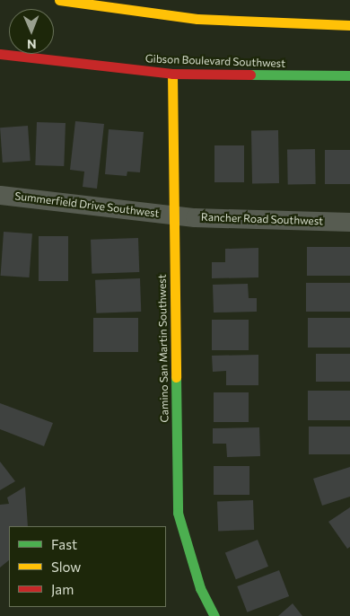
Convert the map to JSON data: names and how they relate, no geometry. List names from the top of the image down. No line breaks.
{"streets":{"street":["Gibson Boulevard Southwest","Summerfield Drive Southwest","Rancher Road Southwest","Camino San Martin Southwest"]},"crossings":[["Gibson Boulevard Southwest","Camino San Martin Southwest"],["Summerfield Drive Southwest","Rancher Road Southwest"],["Summerfield Drive Southwest","Camino San Martin Southwest"],["Rancher Road Southwest","Camino San Martin Southwest"]],"legend":["Fast","Slow","Jam"],"north":"bottom"}
